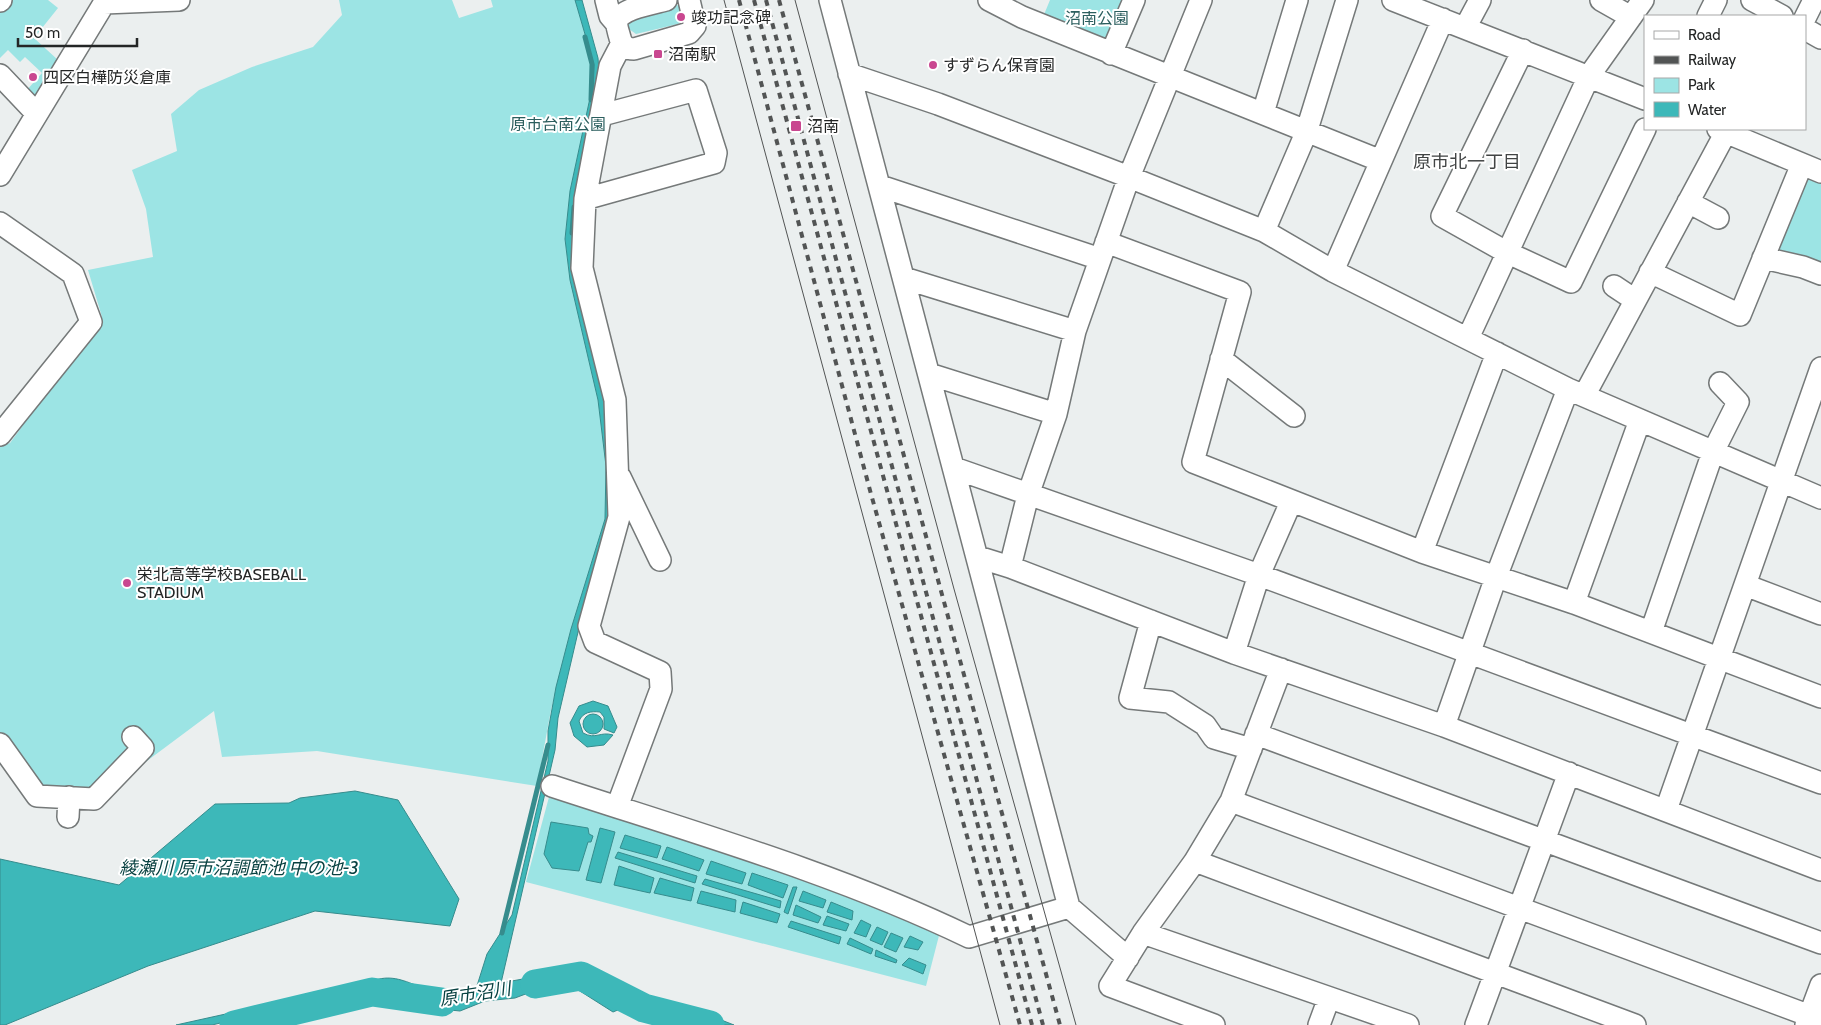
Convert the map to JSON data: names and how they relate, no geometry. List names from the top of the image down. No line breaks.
{"districts":["原市北一丁目"],"water":["綾瀬川 原市沼調節池 中の池-3","原市沼川"],"parks":["沼南公園","原市台南公園"],"places":{"other":["竣功記念碑","すずらん保育園","四区白樺防災倉庫","栄北高等学校BASEBALL STADIUM"],"transit":["沼南駅","沼南"]},"legend":["Road","Railway","Park","Water"],"scale_bar":"50 m"}
